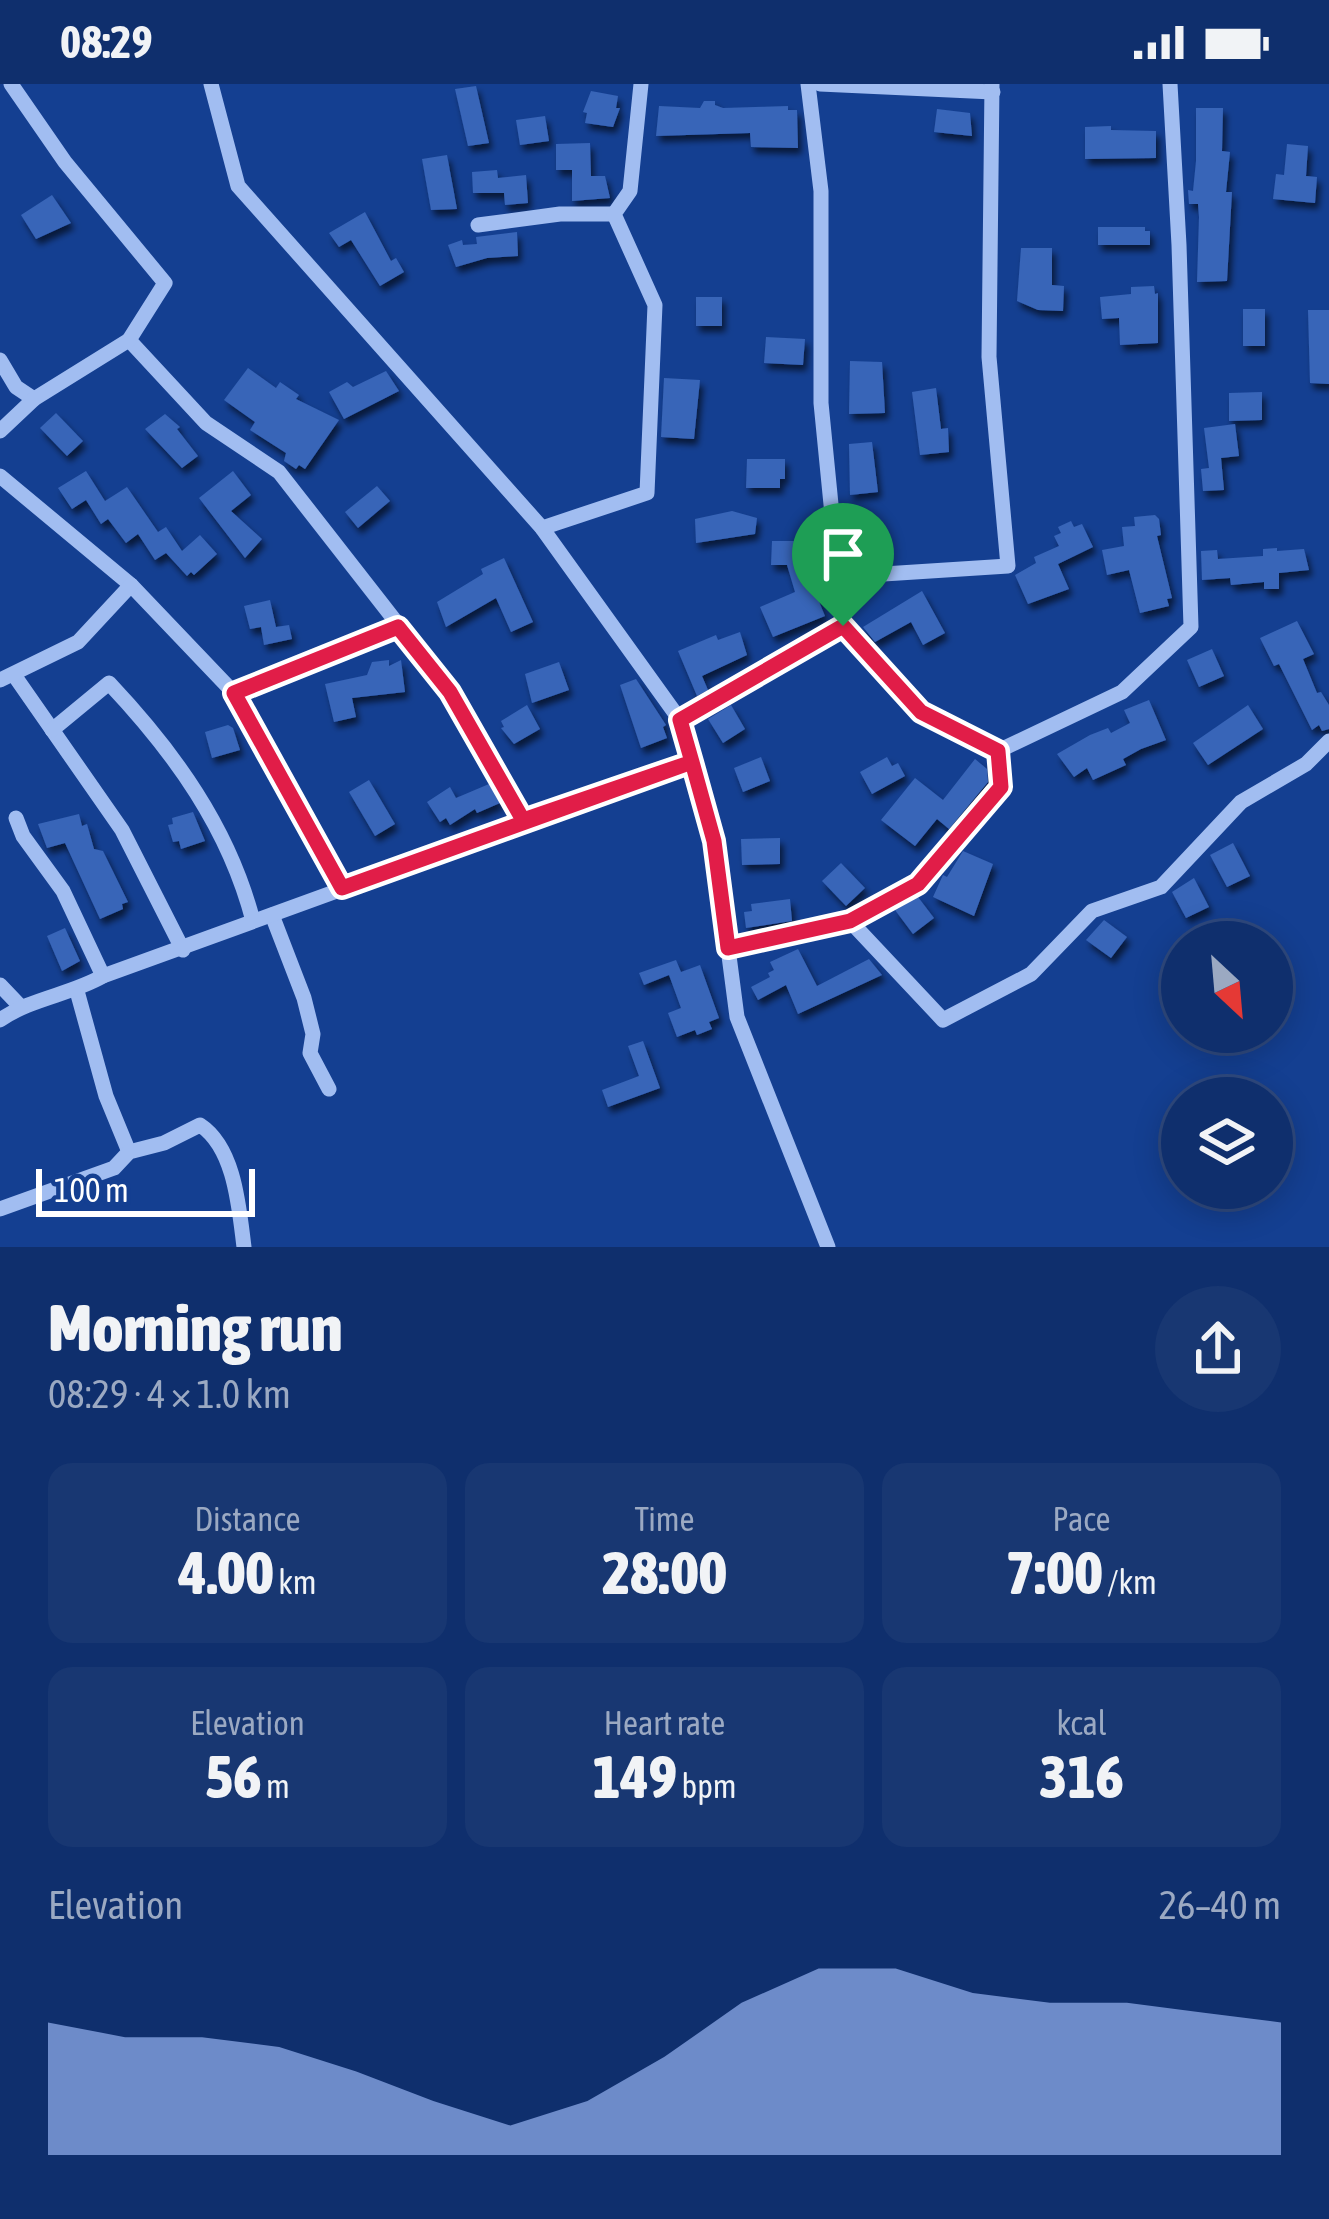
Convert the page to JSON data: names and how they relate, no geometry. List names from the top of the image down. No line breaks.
{"scale_bar":"100 m","north":"bottom right","page":{"status":"08:29","scale":"100 m","heading":["Morning run","08:29 · 4 × 1.0 km"],"stats":[["Distance","4.00 km"],["Time","28:00"],["Pace","7:00 /km"],["Elevation","56 m"],["Heart rate","149 bpm"],["kcal","316"]],"chart":["Elevation","26–40 m"]}}
